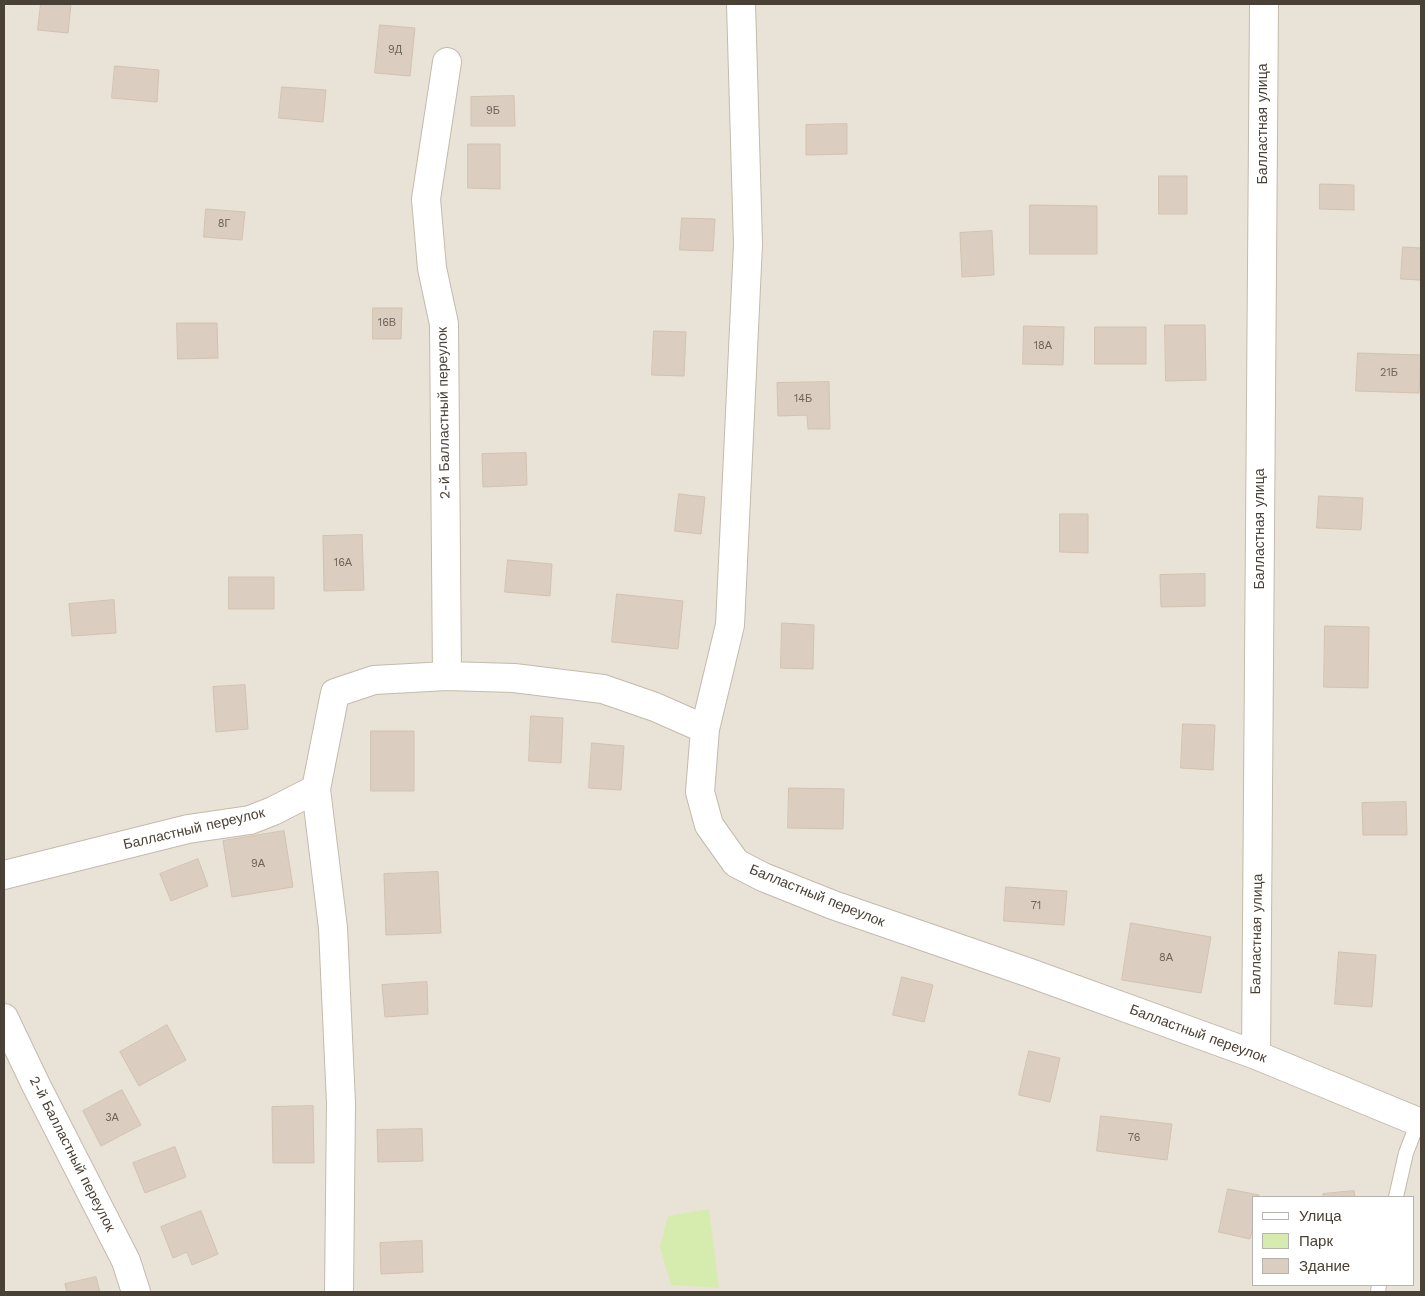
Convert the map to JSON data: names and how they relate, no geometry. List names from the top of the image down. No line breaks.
{"streets":{"street":["Балластная улица","2-й Балластный переулок","Балластный переулок"]},"crossings":[["Балластная улица","Балластный переулок"]],"house_numbers":["9Д","9Б","8Г","16В","18А","21Б","14Б","16А","9А","71","8А","3А","76"],"legend":["Улица","Парк","Здание"]}
